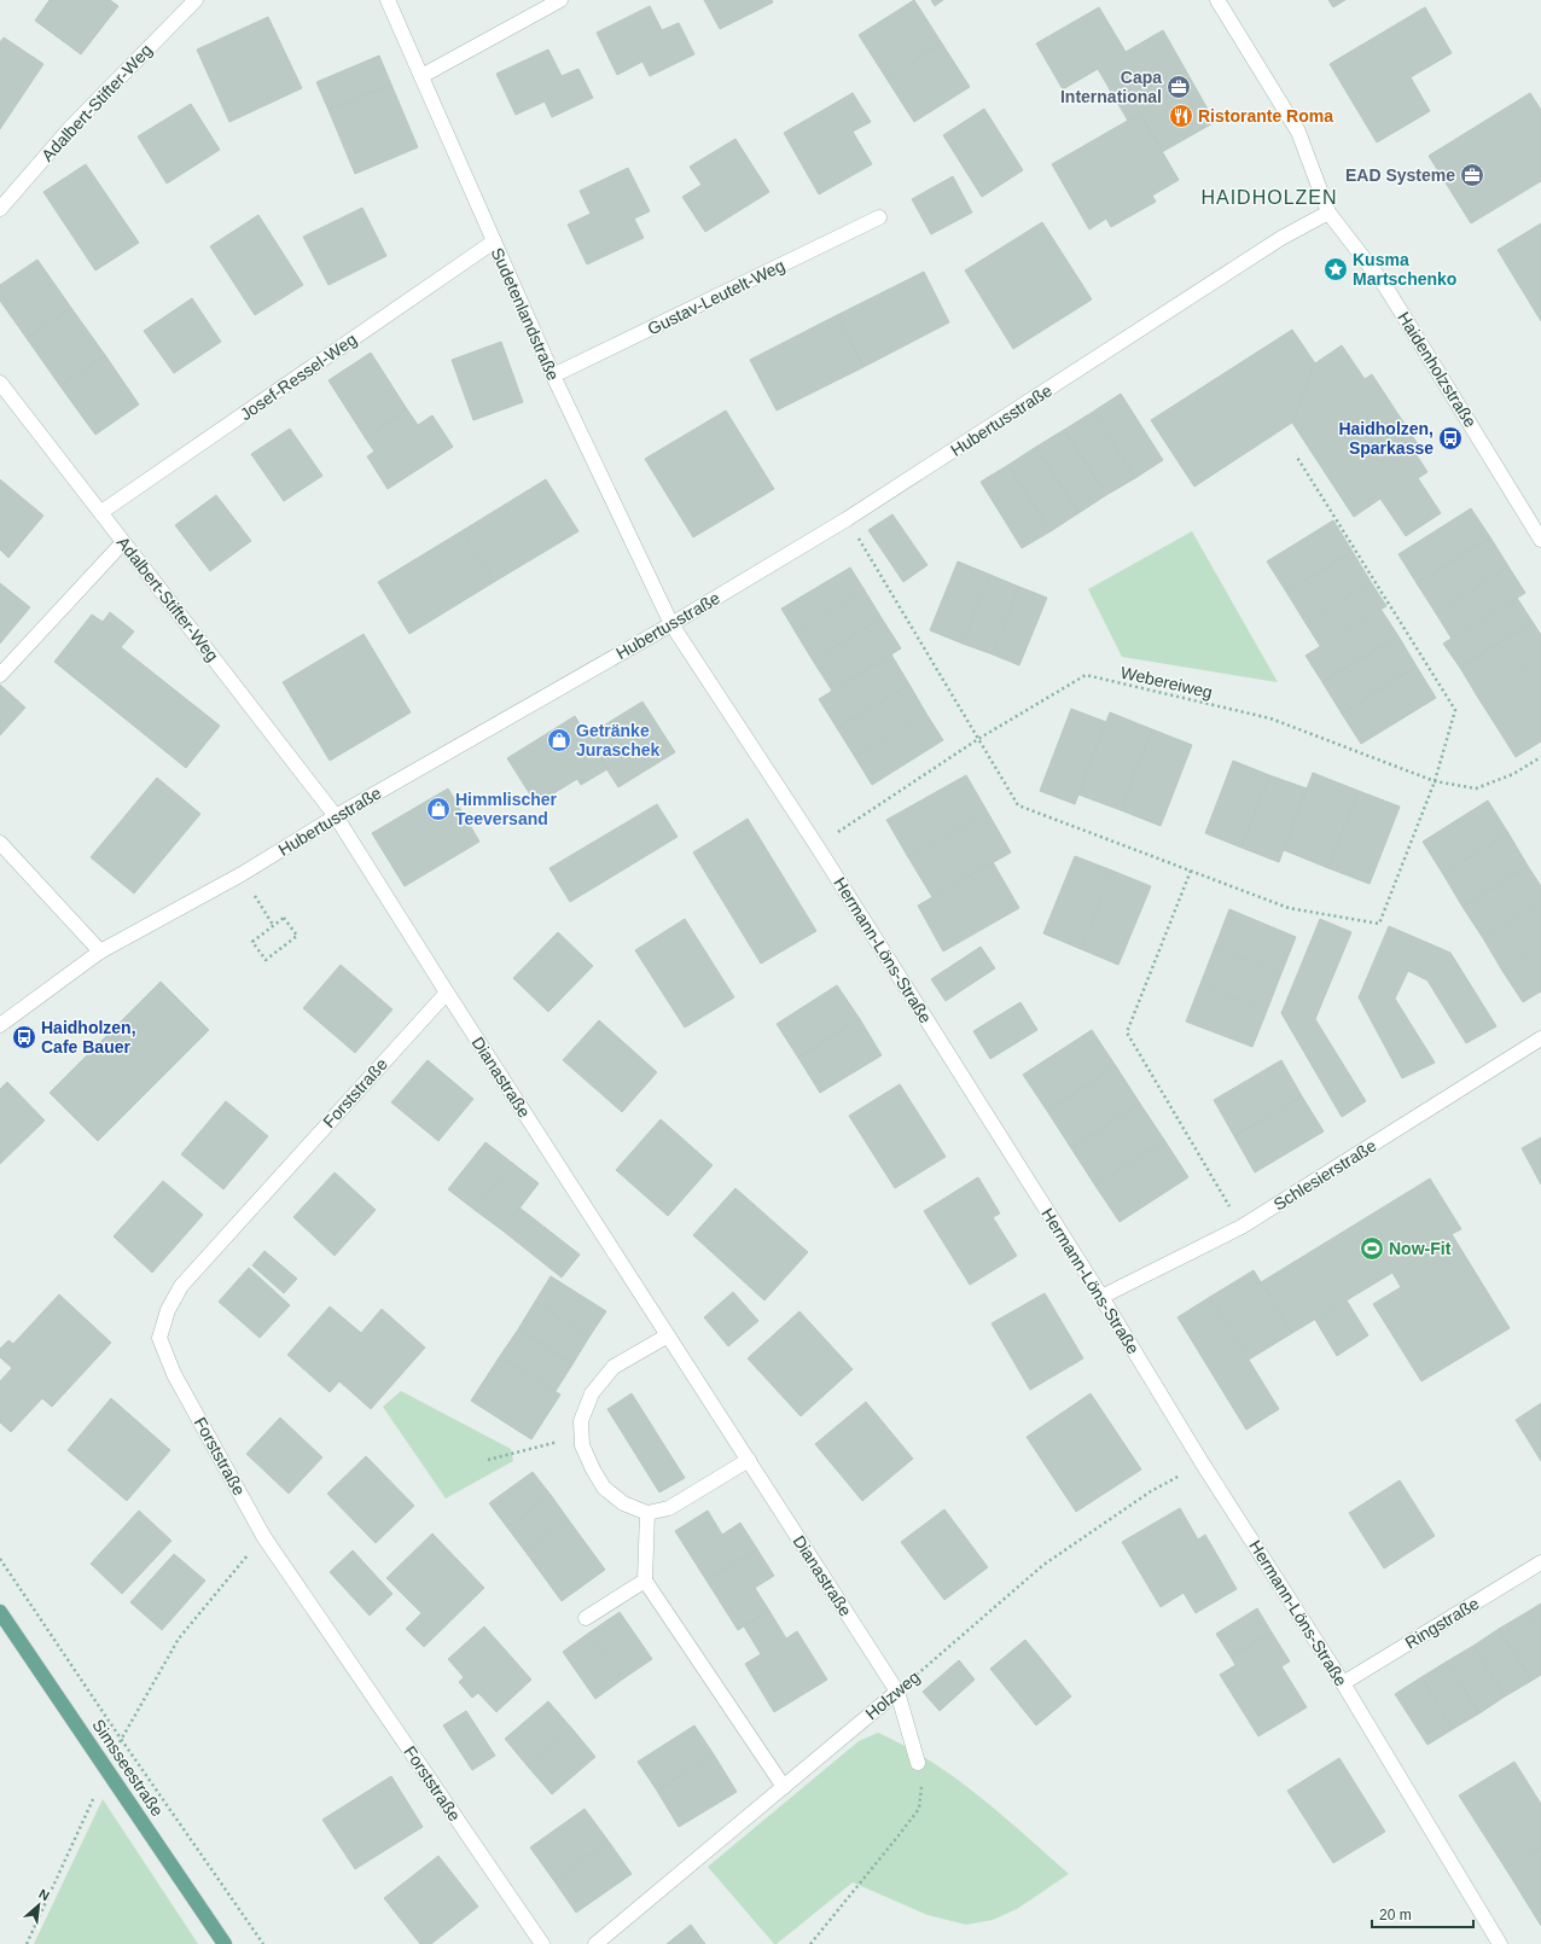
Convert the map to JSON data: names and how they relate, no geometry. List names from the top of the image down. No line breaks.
{"streets":{"main road":["Simsseestraße"],"street":["Adalbert-Stifter-Weg","Gustav-Leutelt-Weg","Sudetenlandstraße","Haidenholzstraße","Josef-Ressel-Weg","Hubertusstraße","Hermann-Löns-Straße","Dianastraße","Forststraße","Schlesierstraße","Ringstraße","Holzweg"],"path":["Webereiweg"]},"crossings":[["Adalbert-Stifter-Weg","Josef-Ressel-Weg"],["Adalbert-Stifter-Weg","Hubertusstraße"],["Adalbert-Stifter-Weg","Dianastraße"],["Gustav-Leutelt-Weg","Sudetenlandstraße"],["Sudetenlandstraße","Josef-Ressel-Weg"],["Sudetenlandstraße","Hubertusstraße"],["Sudetenlandstraße","Hermann-Löns-Straße"],["Haidenholzstraße","Hubertusstraße"],["Hubertusstraße","Hermann-Löns-Straße"],["Hubertusstraße","Dianastraße"],["Webereiweg","Hermann-Löns-Straße"],["Hermann-Löns-Straße","Schlesierstraße"],["Hermann-Löns-Straße","Ringstraße"],["Hermann-Löns-Straße","Holzweg"],["Dianastraße","Forststraße"],["Dianastraße","Holzweg"]],"districts":["HAIDHOLZEN"],"places":{"office":["Capa International","EAD Systeme"],"restaurant":["Ristorante Roma"],"place":["Kusma Martschenko"],"bus stop":["Haidholzen, Sparkasse","Haidholzen, Cafe Bauer"],"shop":["Getränke Juraschek","Himmlischer Teeversand"],"sports":["Now-Fit"]},"scale_bar":"20 m","north":"top right"}
